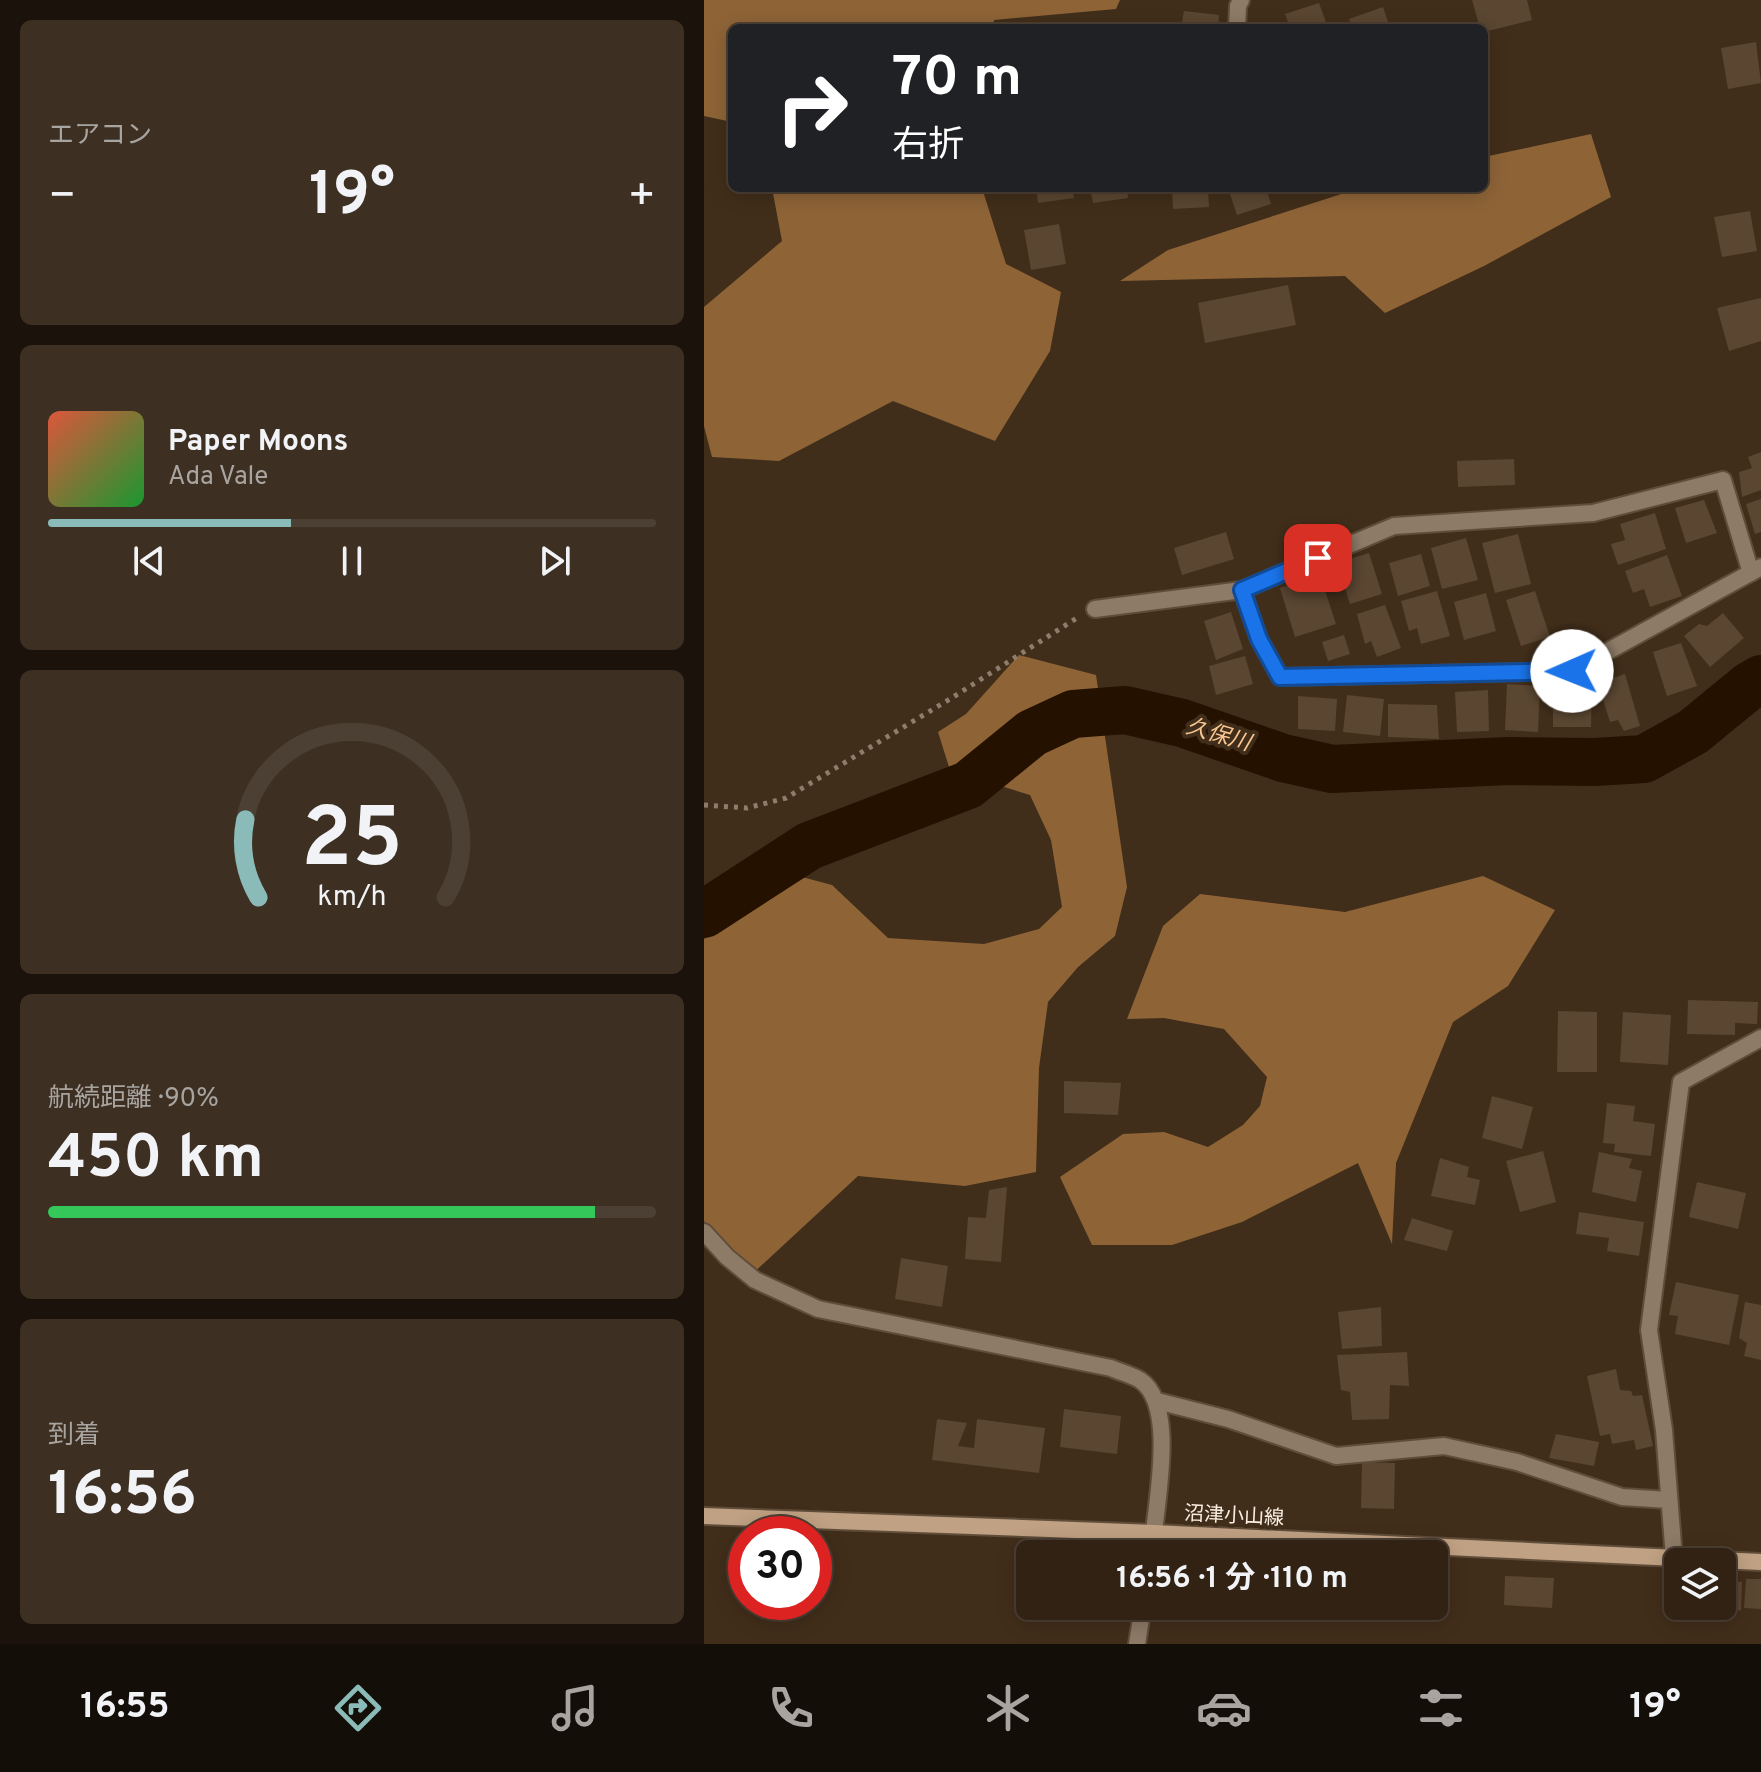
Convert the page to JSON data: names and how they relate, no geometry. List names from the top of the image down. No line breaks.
{"streets":{"main road":["沼津小山線"]},"water":["久保川"],"page":{"tile":["エアコン",["航続距離 · 90%","450 km"],["到着","16:56"]],"turn":["70 m","右折"],"heat":["−","19°","+"],"song":["Paper Moons","Ada Vale"],"limit":"30","trip":"16:56 · 1 分 · 110 m","tabs":["16:55","19°"],"gauge":["25","km/h"]}}
